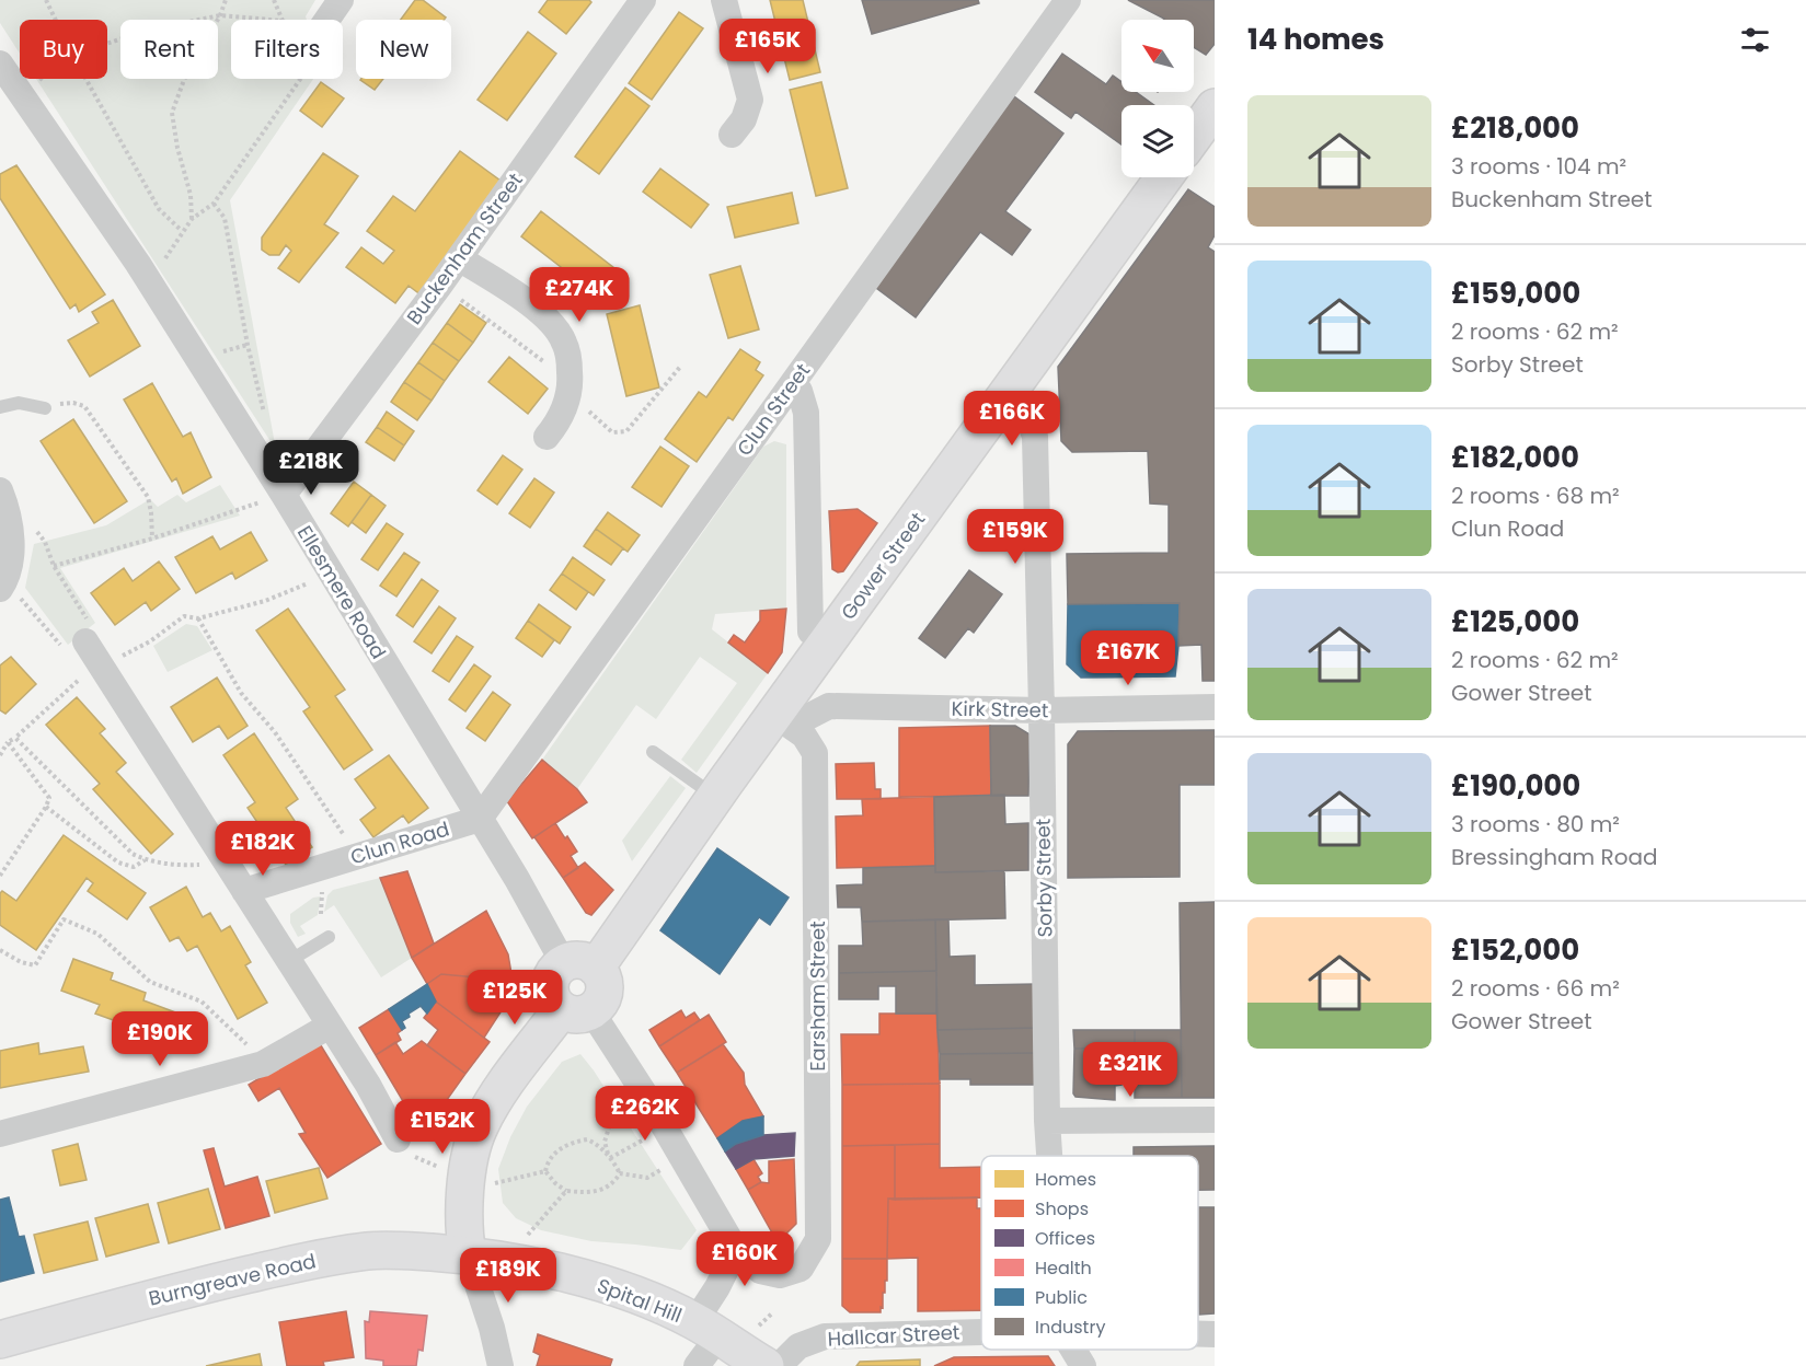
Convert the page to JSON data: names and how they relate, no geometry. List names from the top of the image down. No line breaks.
{"streets":{"main road":["Gower Street","Burngreave Road","Spital Hill"],"street":["Buckenham Street","Clun Street","Ellesmere Road","Kirk Street","Clun Road","Sorby Street","Earsham Street","Hallcar Street"]},"crossings":[["Buckenham Street","Ellesmere Road"],["Clun Street","Ellesmere Road"],["Clun Street","Clun Road"],["Gower Street","Ellesmere Road"],["Gower Street","Kirk Street"],["Gower Street","Sorby Street"],["Gower Street","Earsham Street"],["Ellesmere Road","Clun Road"],["Kirk Street","Sorby Street"],["Kirk Street","Earsham Street"],["Earsham Street","Spital Hill"],["Burngreave Road","Spital Hill"]],"legend":["Homes","Shops","Offices","Health","Public","Industry"],"north":"top left","page":{"heading":"14 homes","price":["£165K","£274K","£166K","£218K","£159K","£167K","£182K","£125K","£190K","£321K","£262K","£152K","£160K","£189K"],"chip":["Buy","Rent","Filters","New"],"list":[{"name":"£218,000","note":"3 rooms · 104 m² · Buckenham Street"},{"name":"£159,000","note":"2 rooms · 62 m² · Sorby Street"},{"name":"£182,000","note":"2 rooms · 68 m² · Clun Road"},{"name":"£125,000","note":"2 rooms · 62 m² · Gower Street"},{"name":"£190,000","note":"3 rooms · 80 m² · Bressingham Road"},{"name":"£152,000","note":"2 rooms · 66 m² · Gower Street"}]}}
